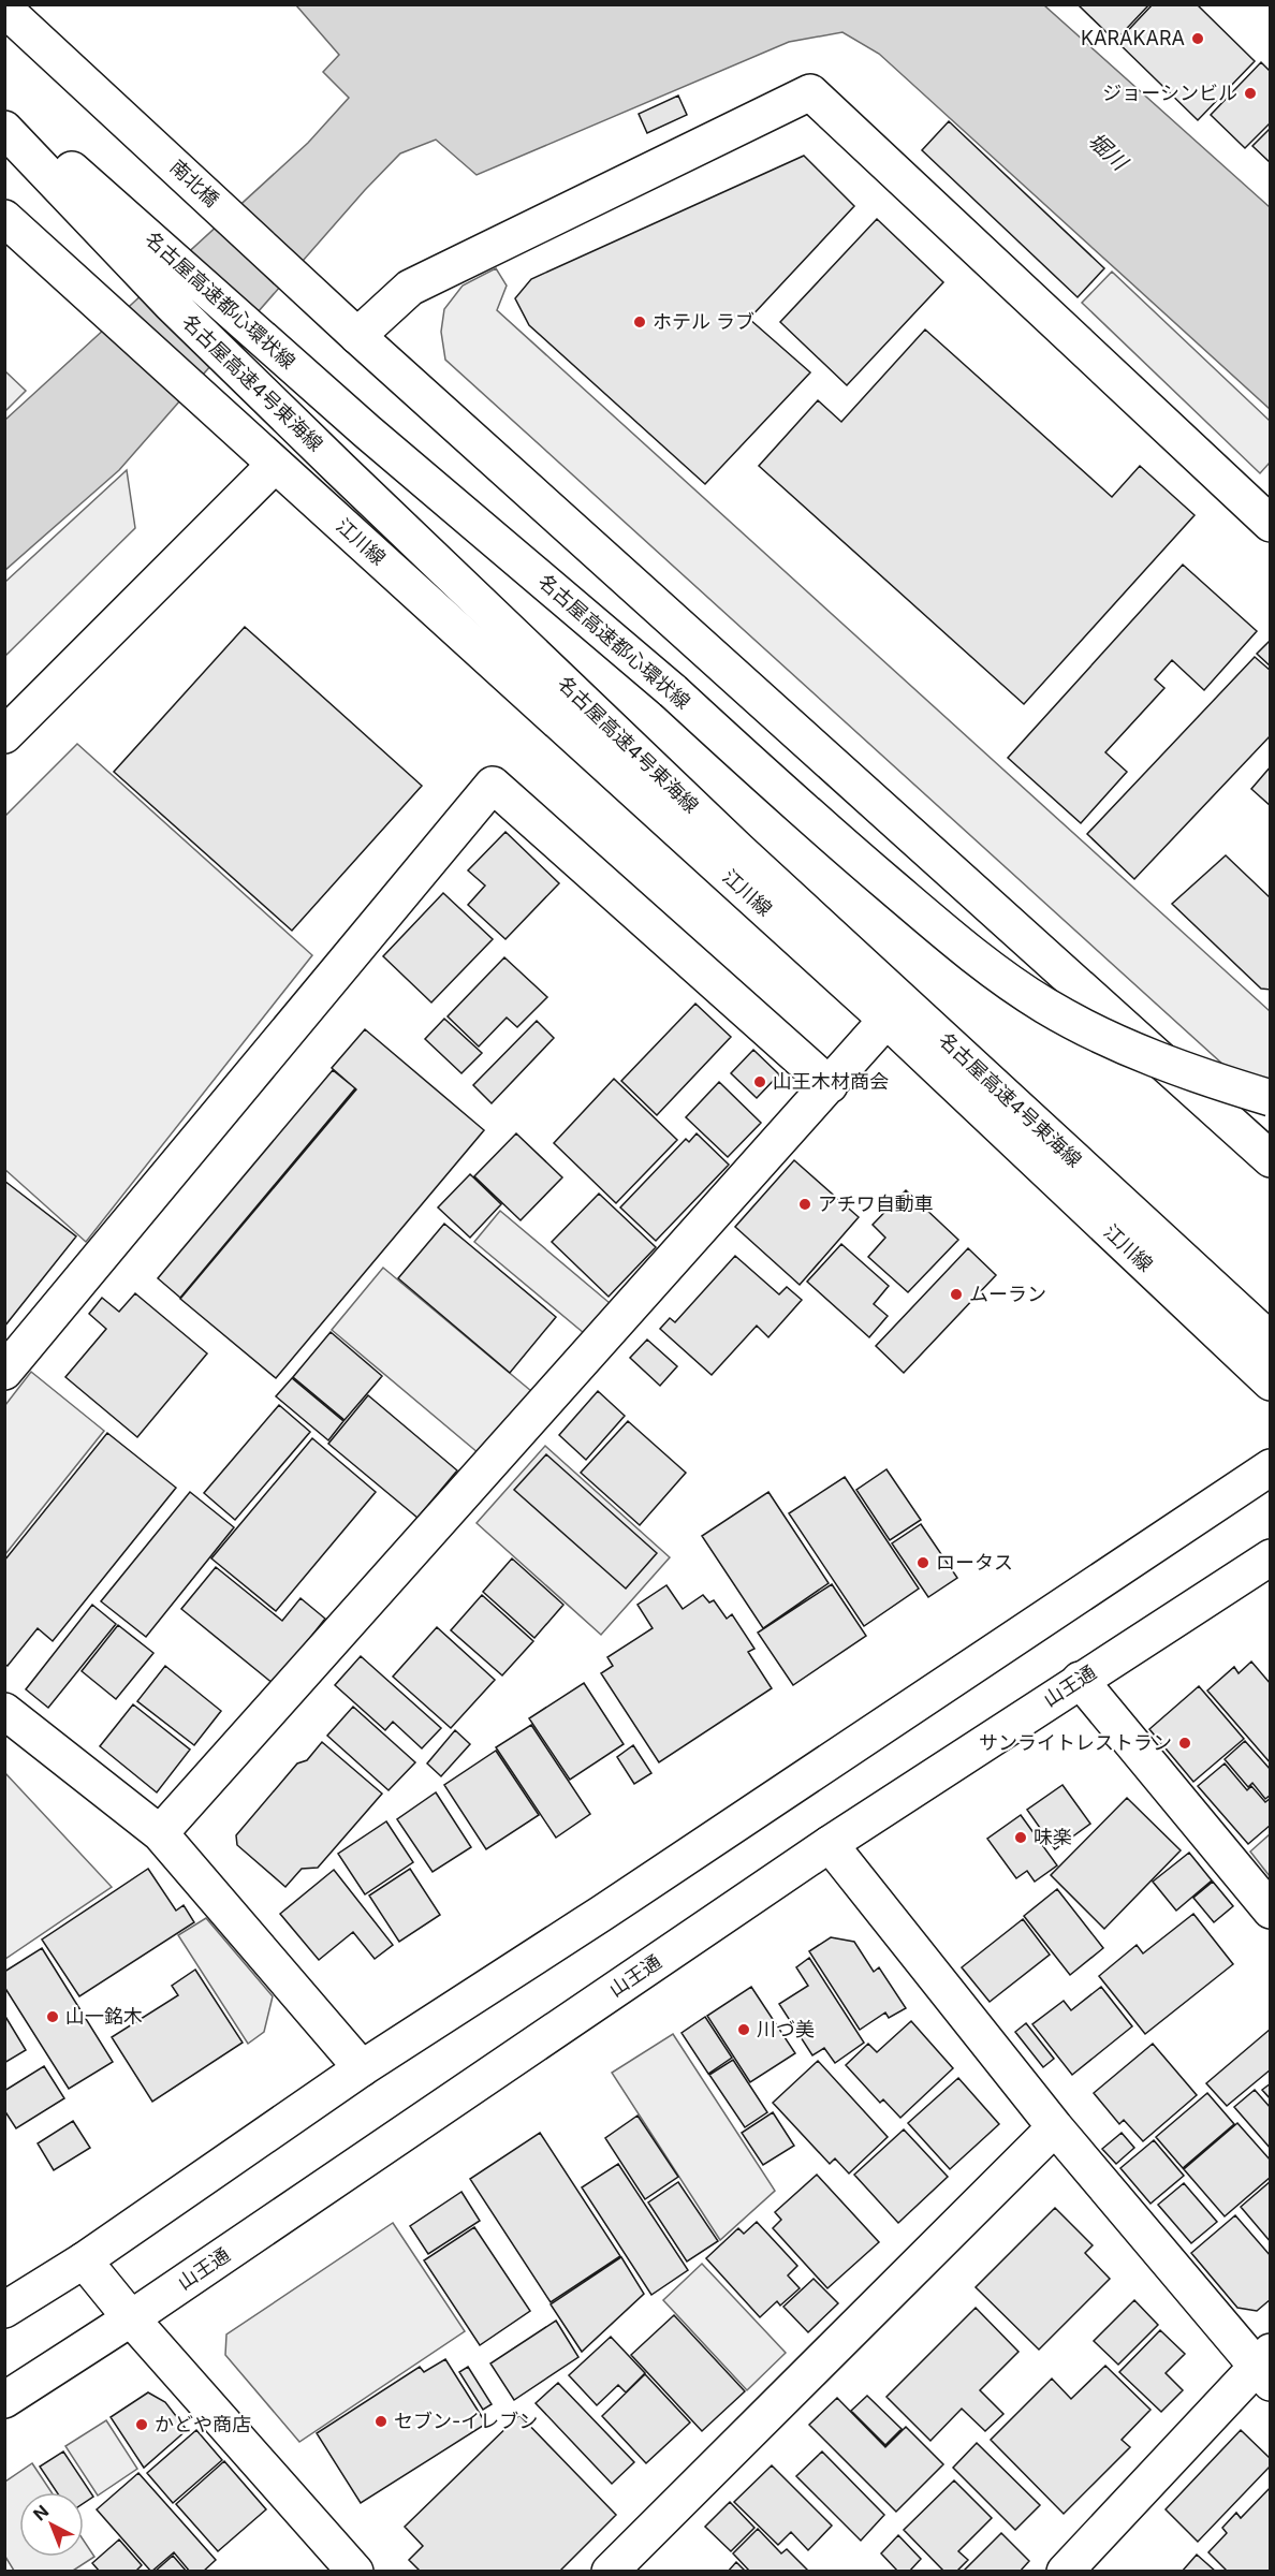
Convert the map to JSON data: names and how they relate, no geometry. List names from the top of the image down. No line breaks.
{"streets":{"main road":["南北橋","名古屋高速都心環状線","名古屋高速4号東海線","江川線","山王通"]},"water":["堀川"],"places":["KARAKARA","ジョーシンビル","ホテル ラブ","山王木材商会","アチワ自動車","ムーラン","ロータス","サンライトレストラン","味楽","山一銘木","川づ美","セブン-イレブン","かどや商店"],"north":"top left"}
